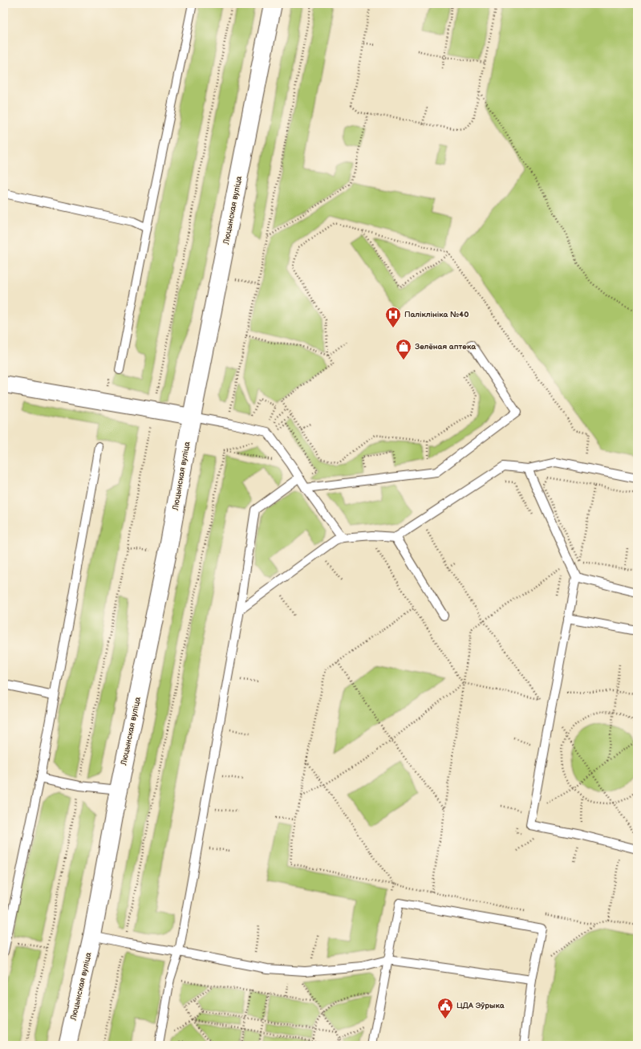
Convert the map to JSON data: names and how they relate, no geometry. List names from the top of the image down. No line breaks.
{"streets":{"main road":["Люцынская вуліца"]},"places":{"hospital":["Паліклініка №40"],"shop":["Зелёная аптека"],"public building":["ЦДА Эўрыка"]}}
